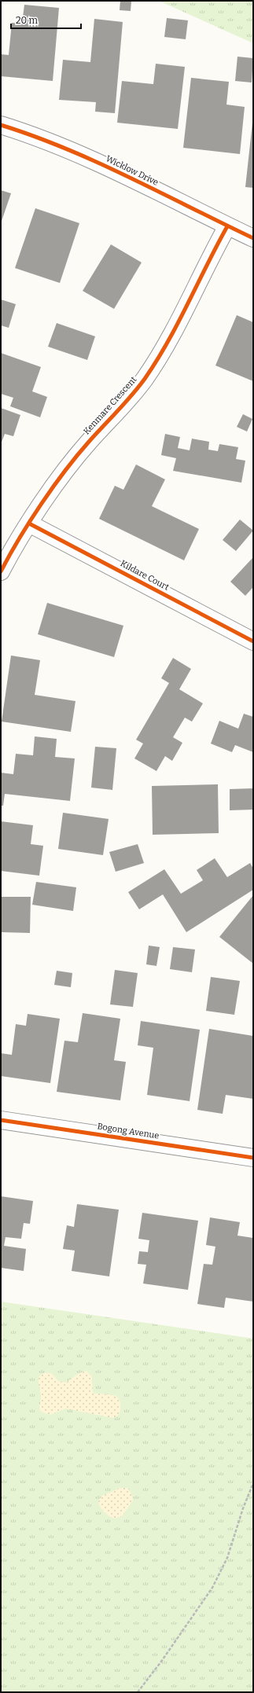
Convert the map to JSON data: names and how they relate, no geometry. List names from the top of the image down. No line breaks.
{"streets":{"street":["Wicklow Drive","Kenmare Crescent","Kildare Court","Bogong Avenue"]},"crossings":[["Wicklow Drive","Kenmare Crescent"],["Kenmare Crescent","Kildare Court"]],"scale_bar":"20 m"}
